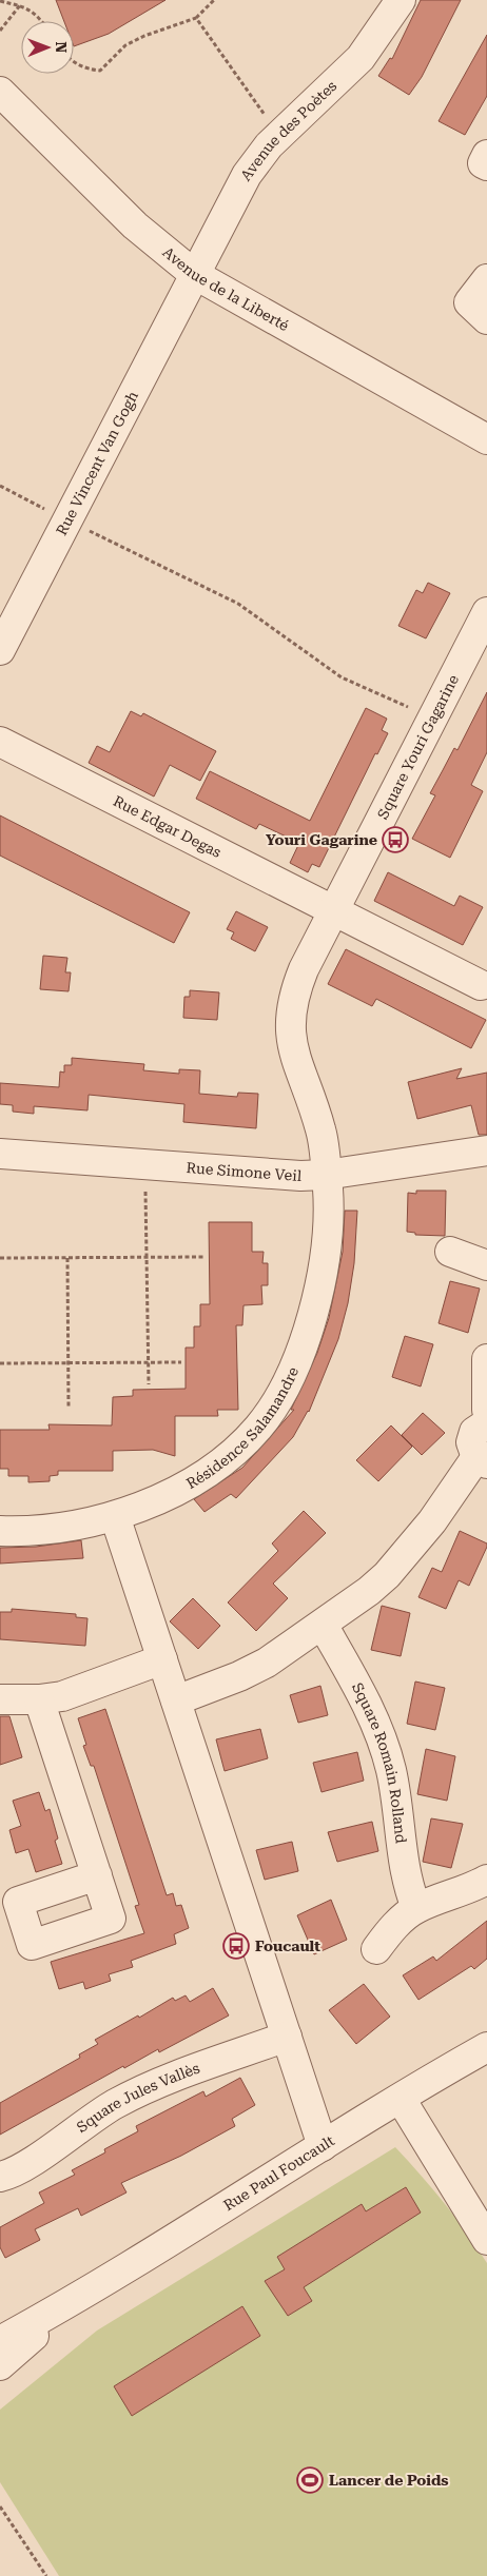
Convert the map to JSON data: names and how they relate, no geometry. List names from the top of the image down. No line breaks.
{"streets":{"street":["Avenue des Poètes","Avenue de la Liberté","Rue Vincent Van Gogh","Square Youri Gagarine","Rue Edgar Degas","Rue Simone Veil","Résidence Salamandre","Square Romain Rolland","Square Jules Vallès","Rue Paul Foucault"]},"crossings":[["Avenue des Poètes","Avenue de la Liberté"],["Avenue des Poètes","Rue Vincent Van Gogh"],["Avenue de la Liberté","Rue Vincent Van Gogh"],["Square Youri Gagarine","Rue Edgar Degas"],["Square Youri Gagarine","Rue Simone Veil"],["Square Youri Gagarine","Résidence Salamandre"],["Rue Simone Veil","Résidence Salamandre"]],"places":{"bus stop":["Youri Gagarine","Foucault"],"sports":["Lancer de Poids"]},"north":"right"}
